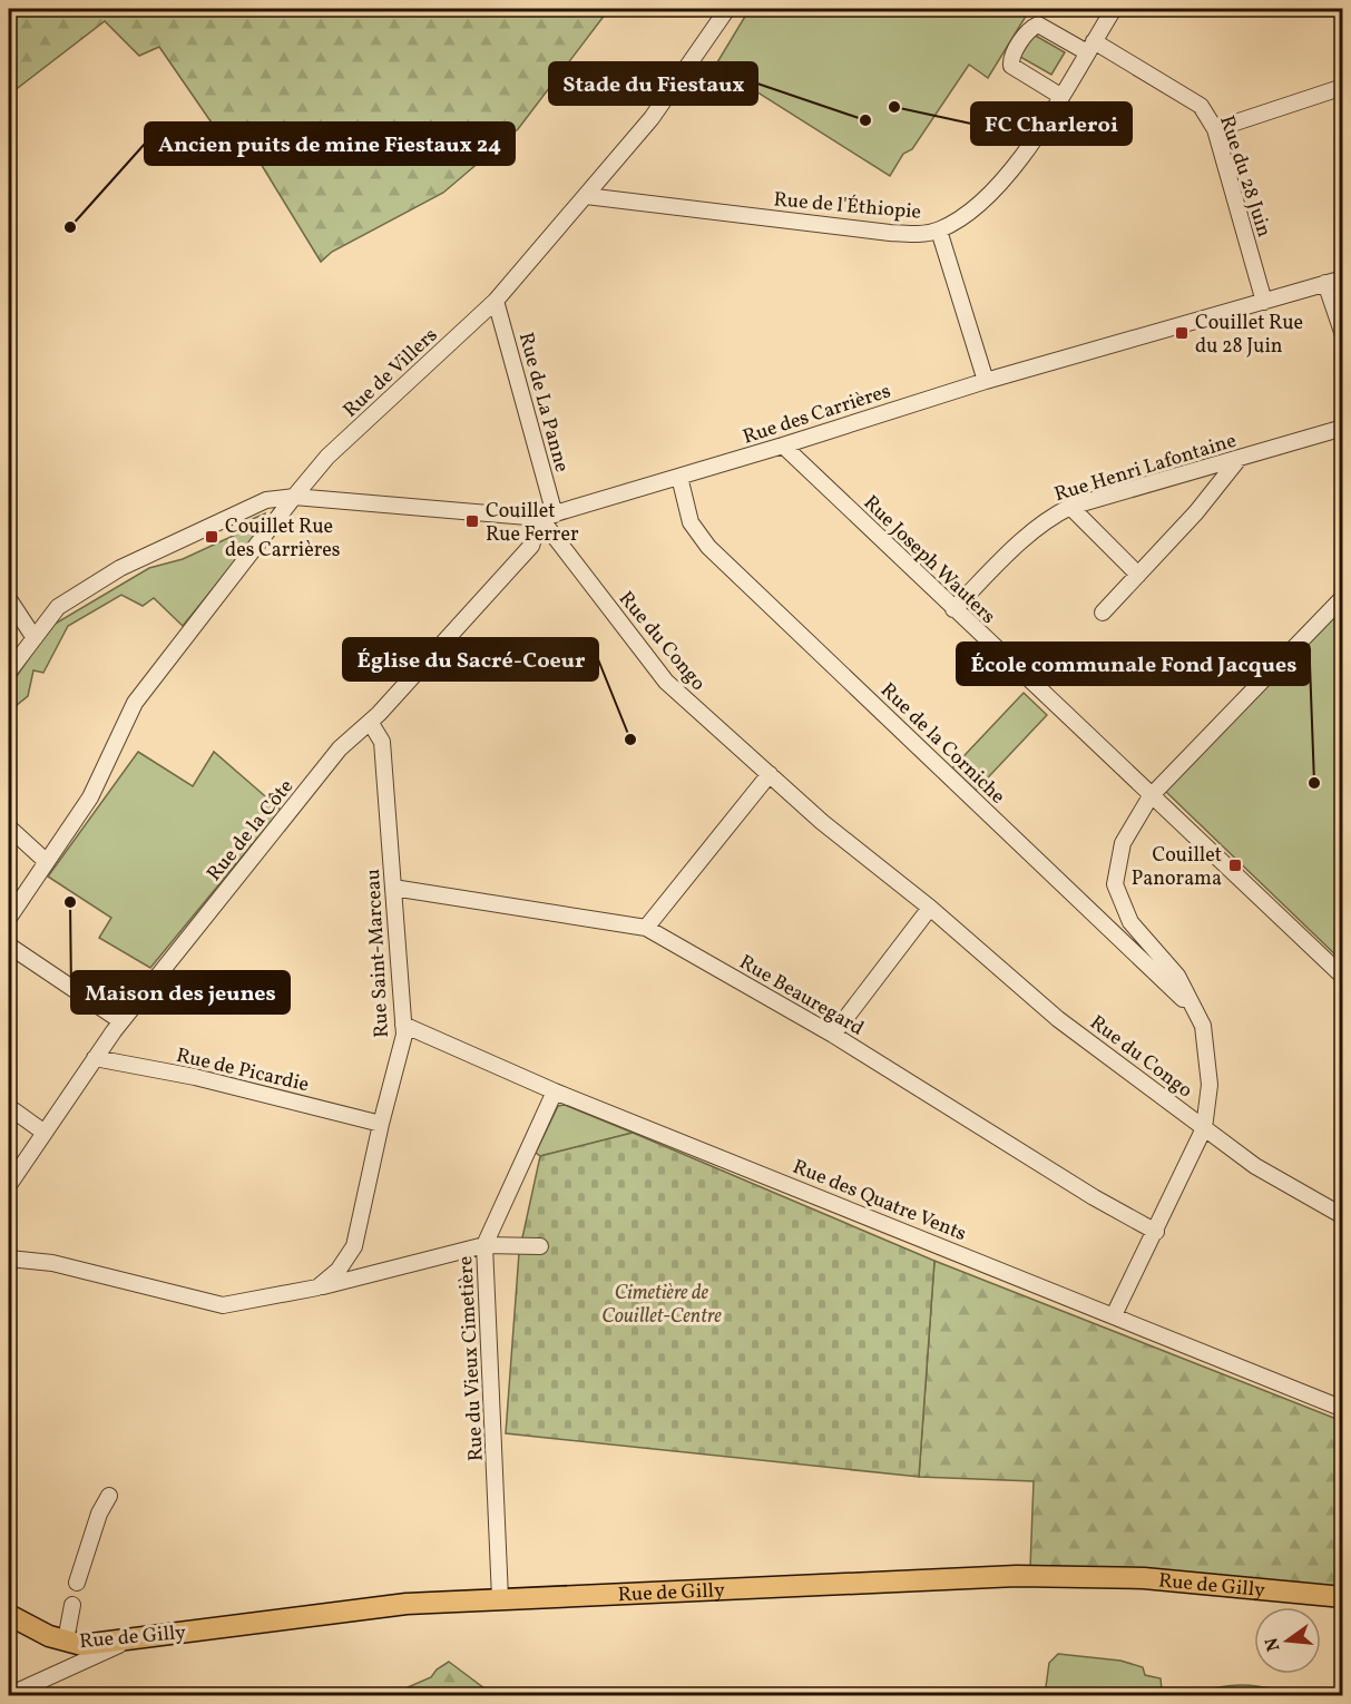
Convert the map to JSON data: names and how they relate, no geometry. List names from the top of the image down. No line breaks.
{"streets":{"main road":["Rue de Gilly"],"street":["Rue du 28 Juin","Rue de l'Éthiopie","Rue de Villers","Rue de La Panne","Rue des Carrières","Rue Henri Lafontaine","Rue Joseph Wauters","Rue du Congo","Rue de la Corniche","Rue de la Côte","Rue Saint-Marceau","Rue Beauregard","Rue de Picardie","Rue des Quatre Vents","Rue du Vieux Cimetière"]},"crossings":[["Rue du 28 Juin","Rue de l'Éthiopie"],["Rue du 28 Juin","Rue des Carrières"],["Rue de l'Éthiopie","Rue de Villers"],["Rue de Villers","Rue de La Panne"],["Rue de Villers","Rue des Carrières"],["Rue de La Panne","Rue des Carrières"],["Rue de La Panne","Rue du Congo"],["Rue de La Panne","Rue de la Côte"],["Rue des Carrières","Rue Joseph Wauters"],["Rue des Carrières","Rue du Congo"],["Rue des Carrières","Rue de la Corniche"],["Rue des Carrières","Rue de la Côte"],["Rue Henri Lafontaine","Rue Joseph Wauters"],["Rue du Congo","Rue de la Côte"],["Rue de la Côte","Rue Saint-Marceau"],["Rue de la Côte","Rue de Picardie"],["Rue Saint-Marceau","Rue Beauregard"],["Rue Saint-Marceau","Rue de Picardie"],["Rue Saint-Marceau","Rue des Quatre Vents"],["Rue des Quatre Vents","Rue du Vieux Cimetière"],["Rue du Vieux Cimetière","Rue de Gilly"]],"parks":["Cimetière de Couillet-Centre"],"places":{"other":["FC Charleroi","Stade du Fiestaux","Ancien puits de mine Fiestaux 24","Église du Sacré-Coeur","École communale Fond Jacques","Maison des jeunes"],"transit":["Couillet Rue du 28 Juin","Couillet Rue Ferrer","Couillet Rue des Carrières","Couillet Panorama"]},"north":"left"}
